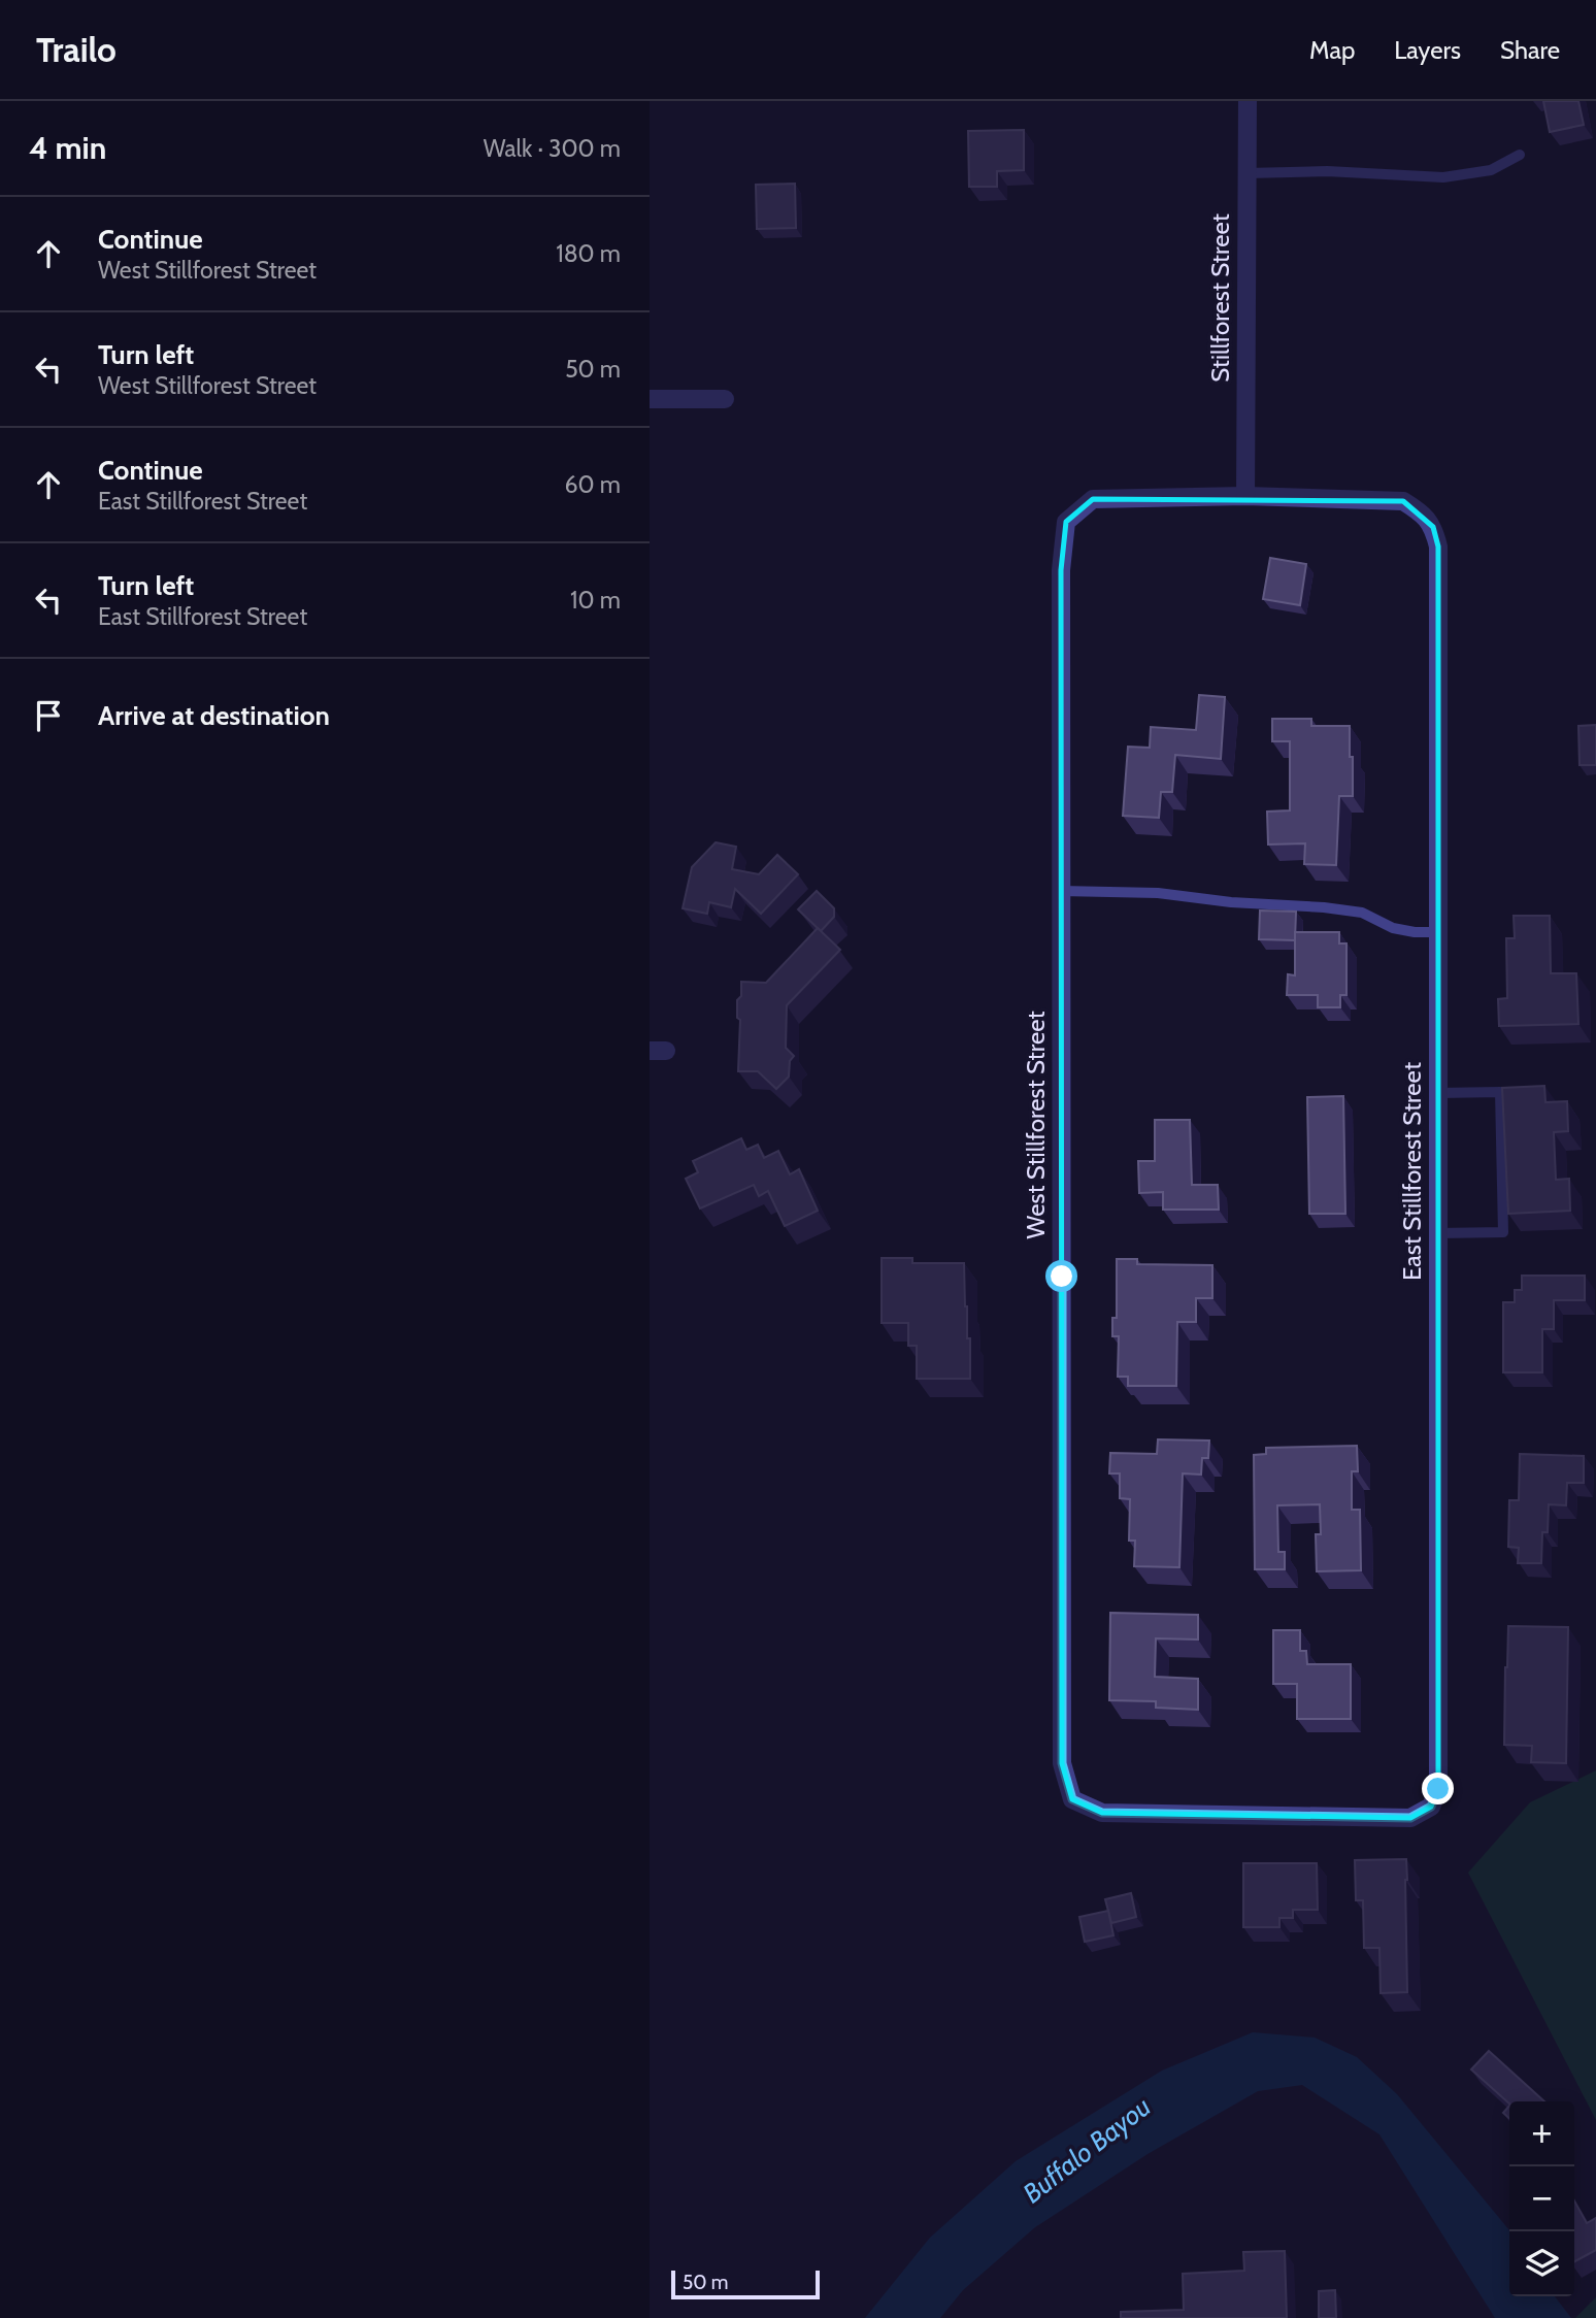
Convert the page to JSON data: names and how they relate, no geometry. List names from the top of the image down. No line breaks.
{"streets":{"street":["Stillforest Street","West Stillforest Street","East Stillforest Street"]},"crossings":[["Stillforest Street","West Stillforest Street"],["Stillforest Street","East Stillforest Street"],["West Stillforest Street","East Stillforest Street"]],"water":["Buffalo Bayou"],"scale_bar":"50 m","page":{"header":"Trailo","nav":["Map","Layers","Share"],"heading":["4 min","Walk · 300 m"],"list":[["Continue","West Stillforest Street","180 m"],["Turn left","West Stillforest Street","50 m"],["Continue","East Stillforest Street","60 m"],["Turn left","East Stillforest Street","10 m"],"Arrive at destination"],"map_buttons":["+","−"],"scale":"50 m"}}
